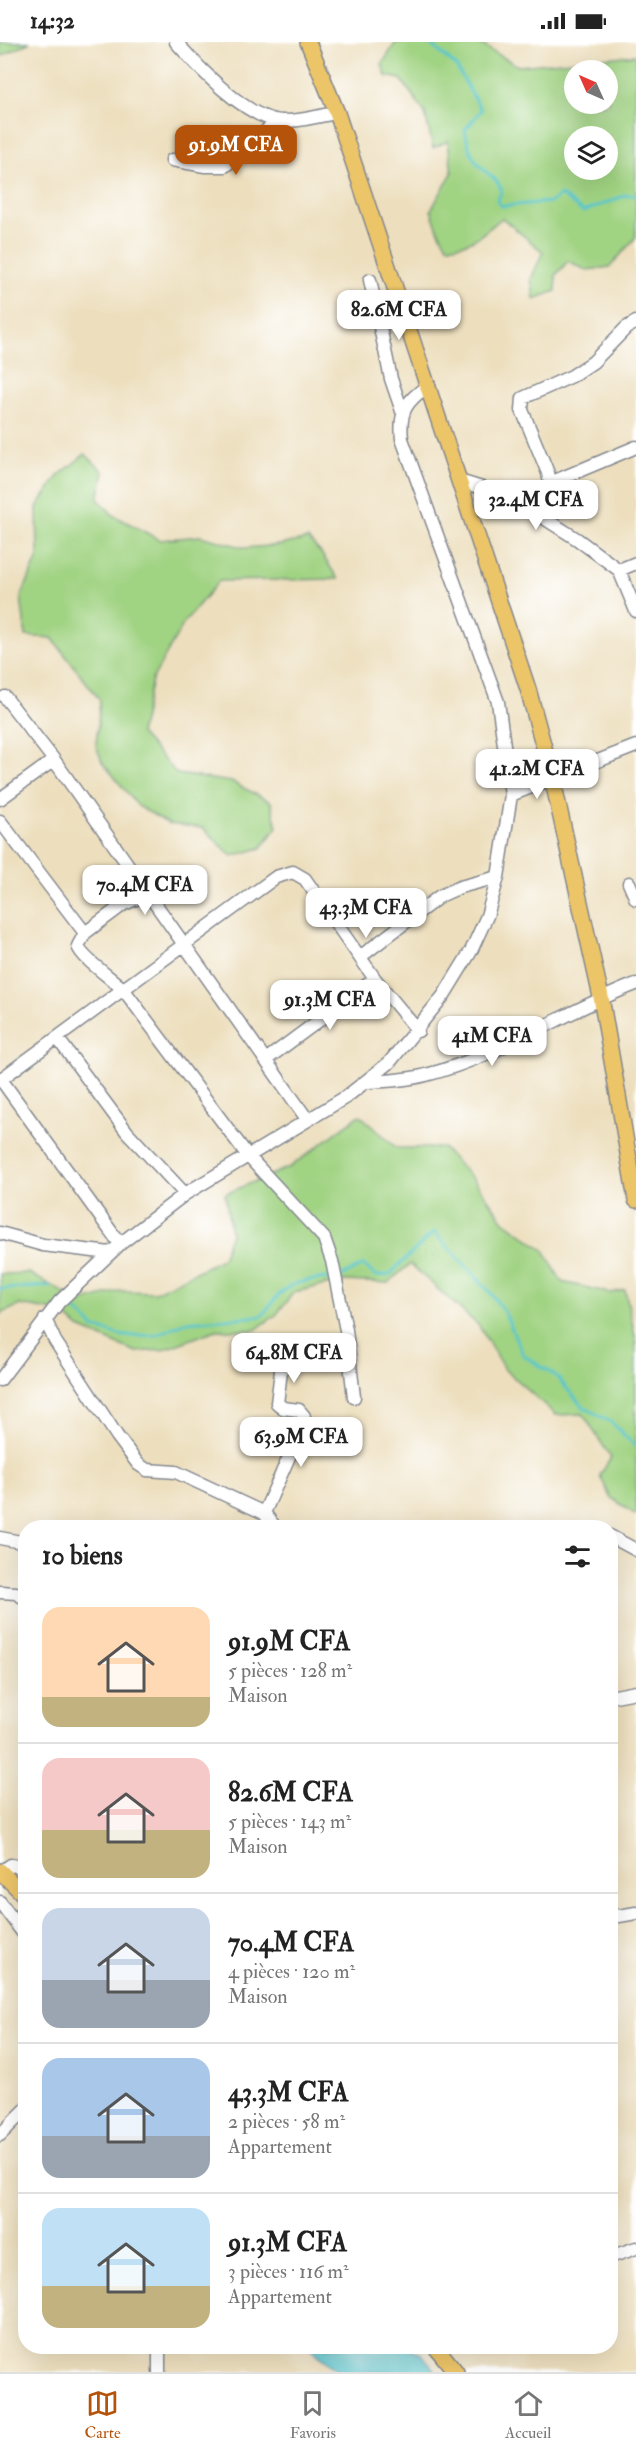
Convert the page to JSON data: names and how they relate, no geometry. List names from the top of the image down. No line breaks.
{"north":"top left","page":{"status":"14:32","price":["91.9M CFA","82.6M CFA","32.4M CFA","41.2M CFA","70.4M CFA","43.3M CFA","91.3M CFA","41M CFA","64.8M CFA","63.9M CFA"],"heading":"10 biens","list":[{"name":"91.9M CFA","note":"5 pièces · 128 m² · Maison"},{"name":"82.6M CFA","note":"5 pièces · 143 m² · Maison"},{"name":"70.4M CFA","note":"4 pièces · 120 m² · Maison"},{"name":"43.3M CFA","note":"2 pièces · 58 m² · Appartement"},{"name":"91.3M CFA","note":"3 pièces · 116 m² · Appartement"}],"tabs":["Carte","Favoris","Accueil"]}}
